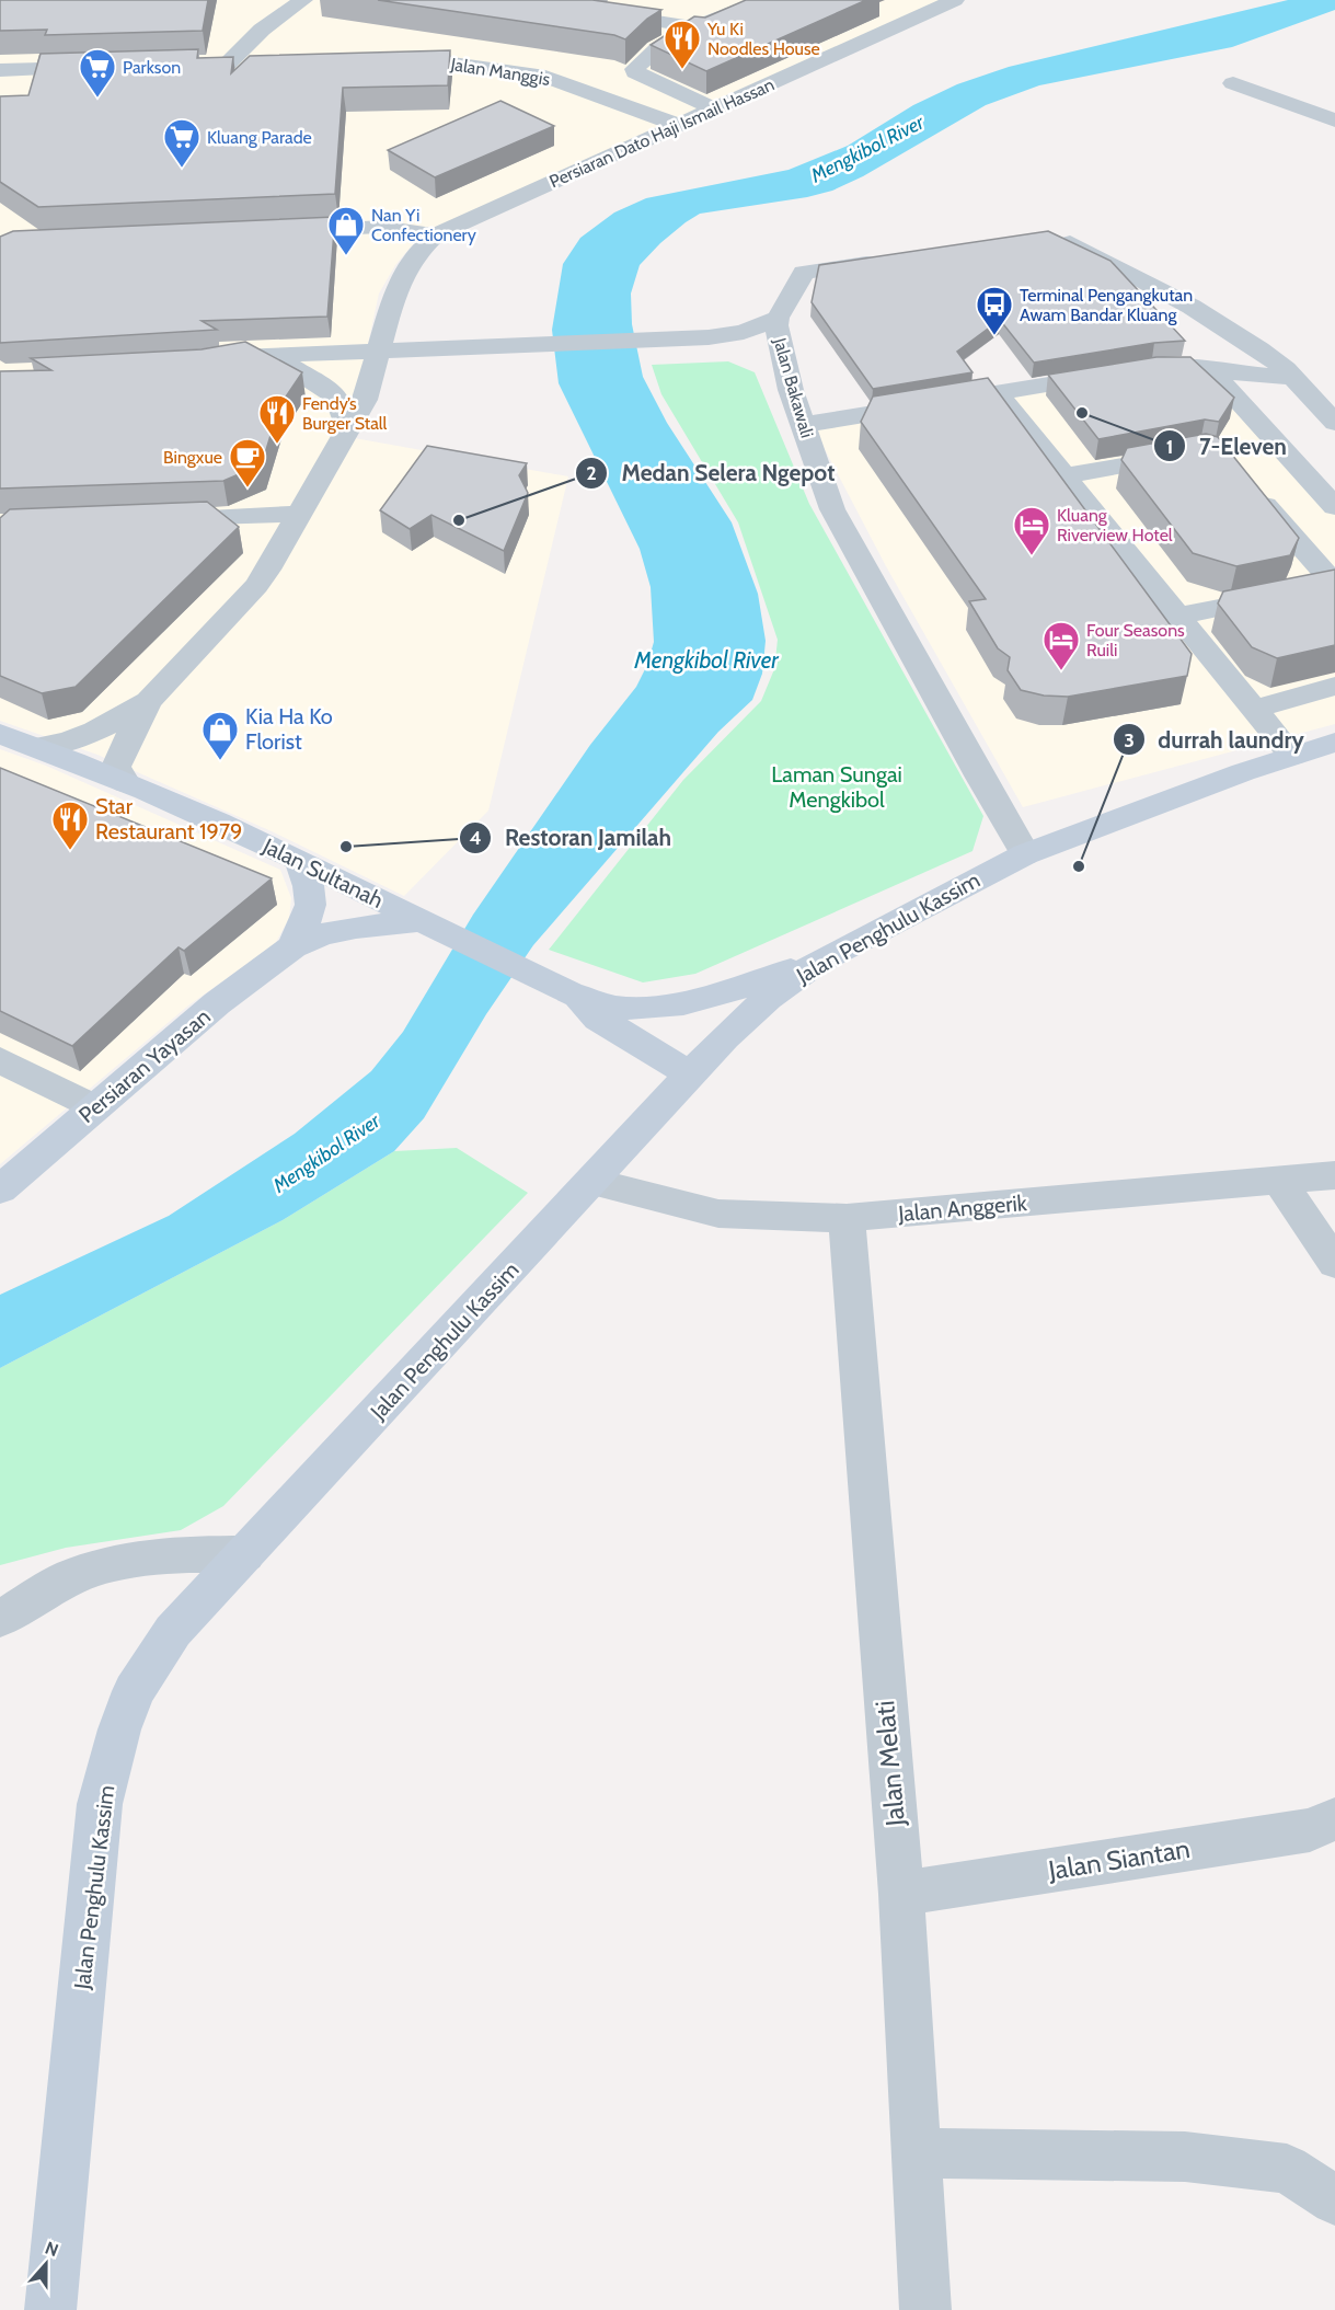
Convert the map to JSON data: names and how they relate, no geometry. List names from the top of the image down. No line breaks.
{"streets":{"street":["Jalan Manggis","Persiaran Dato Haji Ismail Hassan","Jalan Bakawali","Jalan Sultanah","Jalan Penghulu Kassim","Persiaran Yayasan","Jalan Anggerik","Jalan Melati","Jalan Siantan"]},"crossings":[["Jalan Manggis","Persiaran Dato Haji Ismail Hassan"],["Jalan Bakawali","Jalan Penghulu Kassim"],["Jalan Sultanah","Jalan Penghulu Kassim"],["Jalan Sultanah","Persiaran Yayasan"],["Jalan Penghulu Kassim","Jalan Anggerik"],["Jalan Anggerik","Jalan Melati"],["Jalan Melati","Jalan Siantan"]],"water":["Mengkibol River"],"parks":["Laman Sungai Mengkibol"],"places":{"restaurant":["Yu Ki Noodles House","Fendy’s Burger Stall","Star Restaurant 1979"],"supermarket":["Parkson","Kluang Parade"],"shop":["Nan Yi Confectionery","Kia Ha Ko Florist"],"bus stop":["Terminal Pengangkutan Awam Bandar Kluang"],"other":["7-Eleven","Medan Selera Ngepot","Restoran Jamilah","durrah laundry"],"cafe":["Bingxue"],"hotel":["Kluang Riverview Hotel","Four Seasons Ruili"]},"north":"top"}
